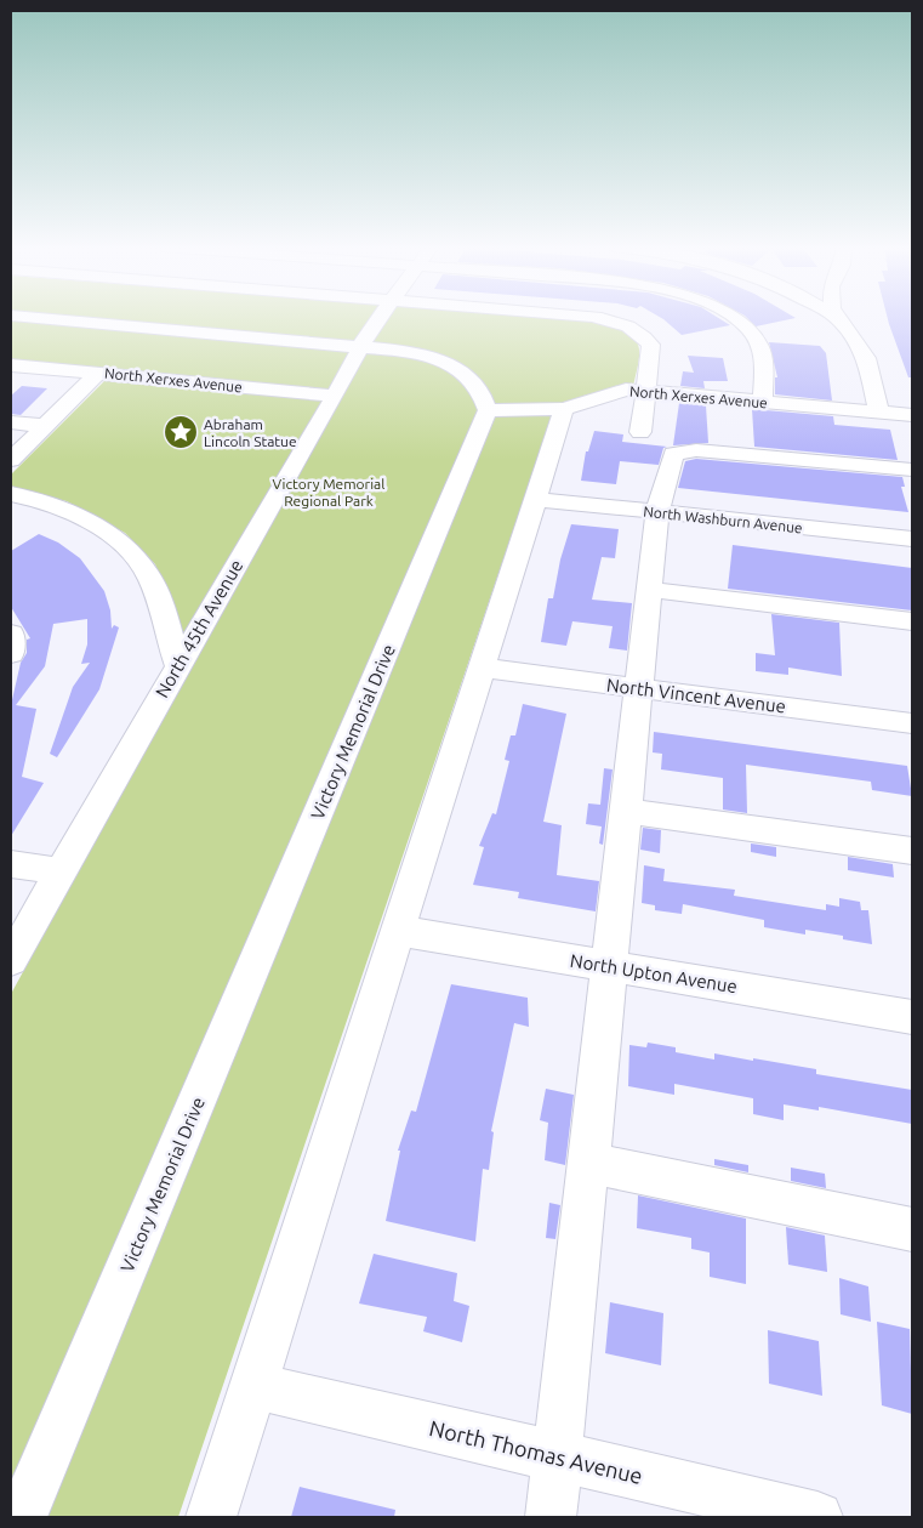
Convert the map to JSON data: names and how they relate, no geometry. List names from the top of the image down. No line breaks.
{"streets":{"street":["North Xerxes Avenue","North Washburn Avenue","North 45th Avenue","North Vincent Avenue","Victory Memorial Drive","North Upton Avenue","North Thomas Avenue"]},"crossings":[["North Xerxes Avenue","North 45th Avenue"],["North Xerxes Avenue","Victory Memorial Drive"]],"parks":["Victory Memorial Regional Park"],"places":{"place":["Abraham Lincoln Statue"]}}
